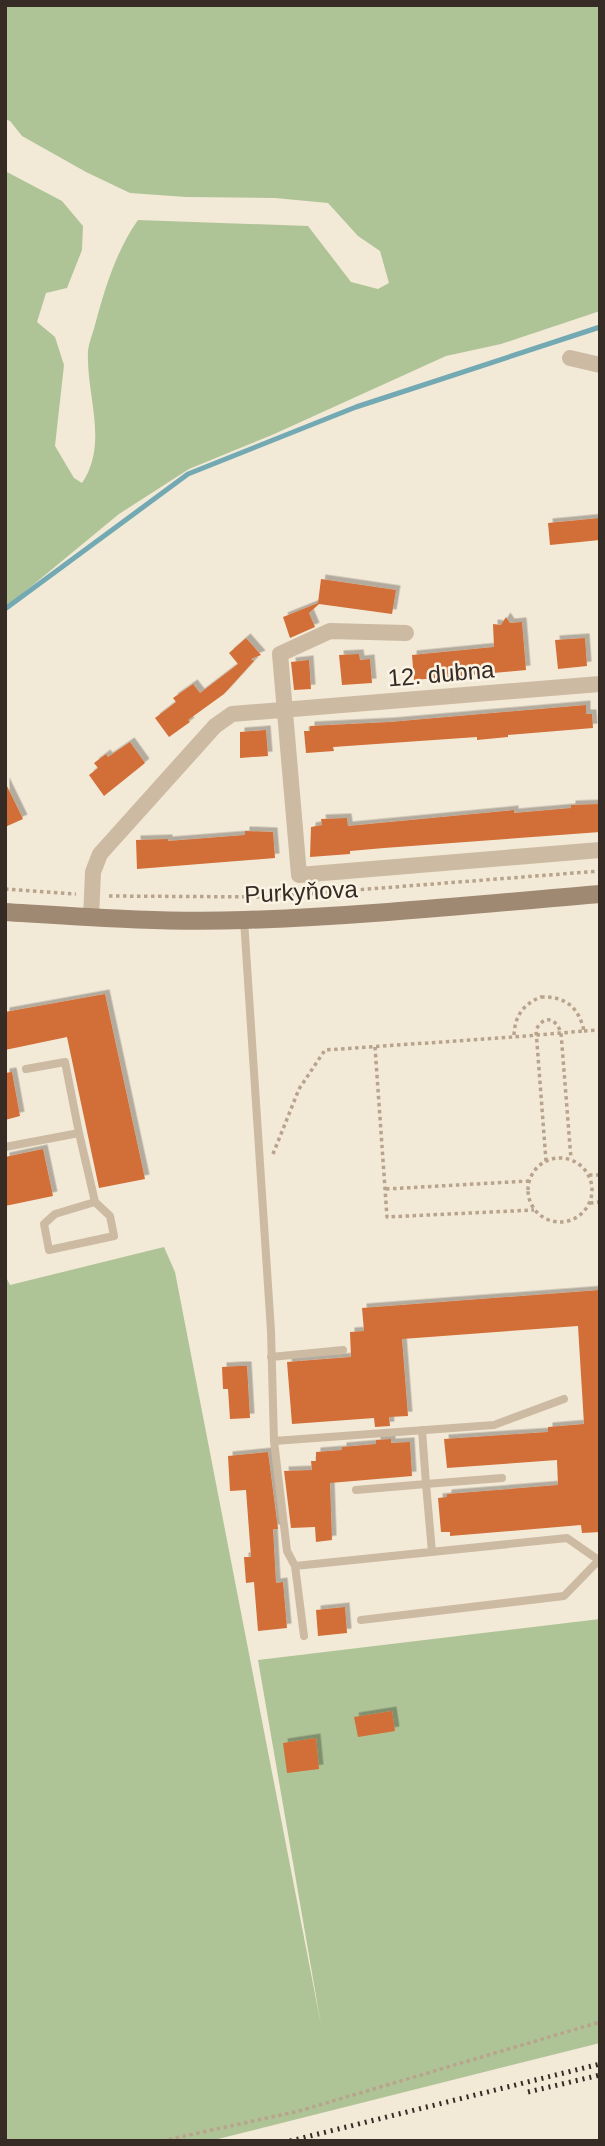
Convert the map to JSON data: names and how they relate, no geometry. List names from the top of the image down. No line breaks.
{"streets":{"street":["12. dubna","Purkyňova"]},"crossings":[["12. dubna","Purkyňova"]]}
